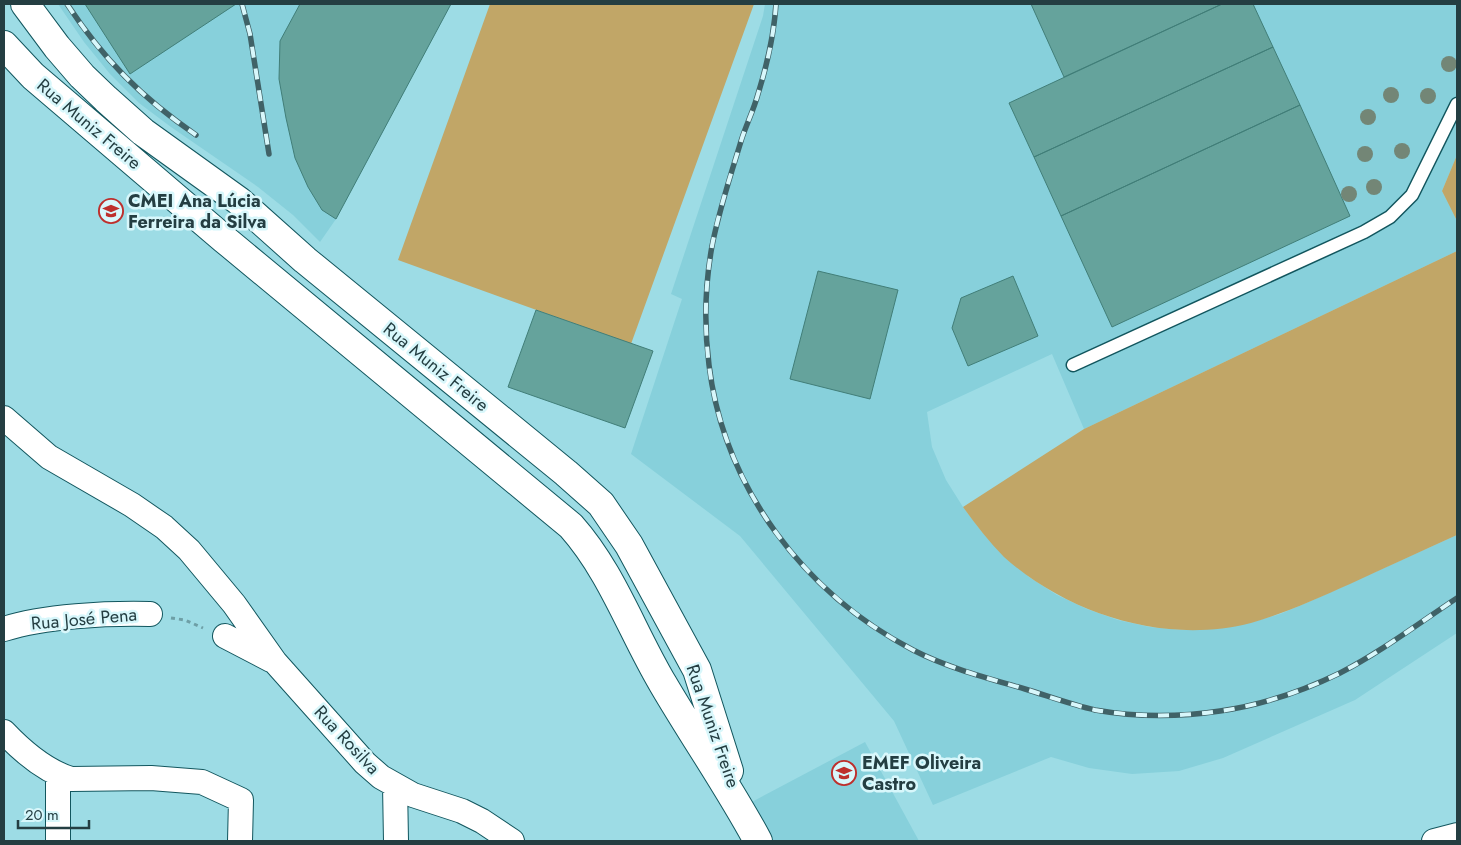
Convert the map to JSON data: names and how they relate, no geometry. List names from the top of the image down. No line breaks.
{"streets":{"street":["Rua Muniz Freire","Rua José Pena","Rua Rosilva"]},"places":{"school or university":["CMEI Ana Lúcia Ferreira da Silva","EMEF Oliveira Castro"]},"scale_bar":"20 m"}
